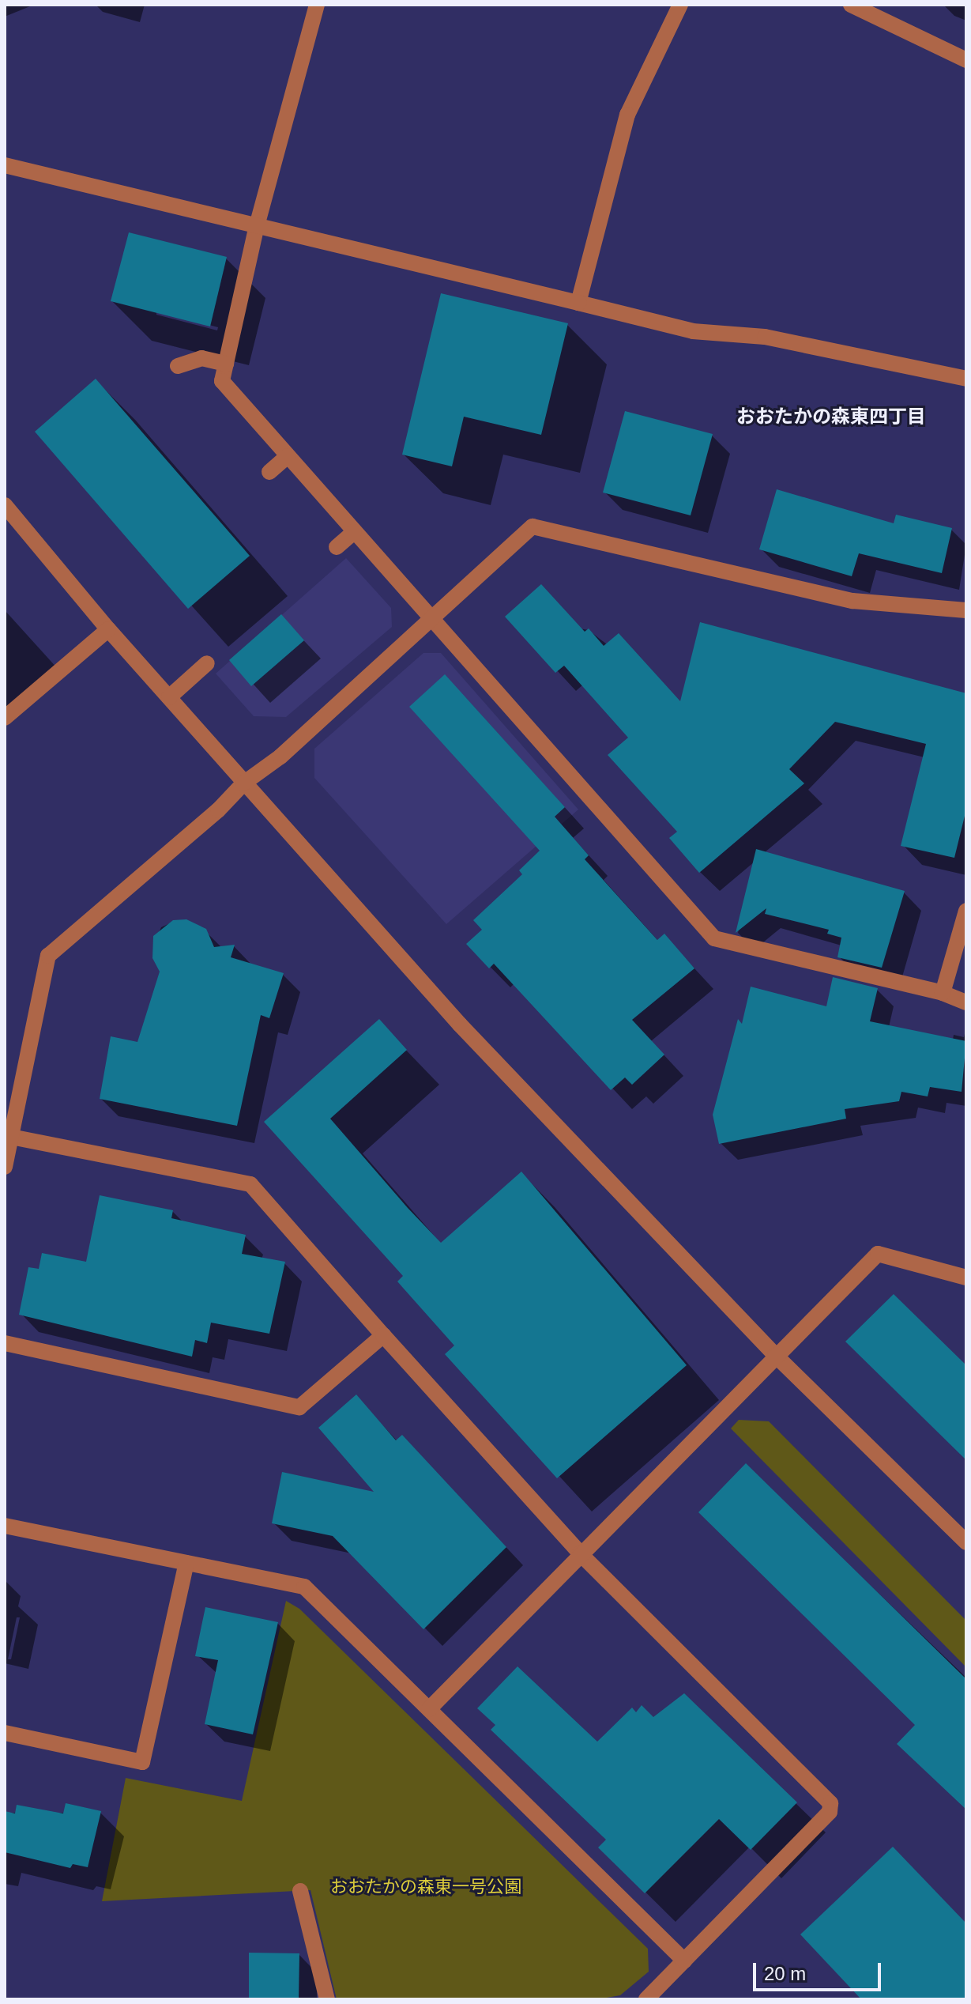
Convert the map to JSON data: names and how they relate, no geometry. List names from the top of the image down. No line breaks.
{"districts":["おおたかの森東四丁目"],"parks":["おおたかの森東一号公園"],"scale_bar":"20 m"}
